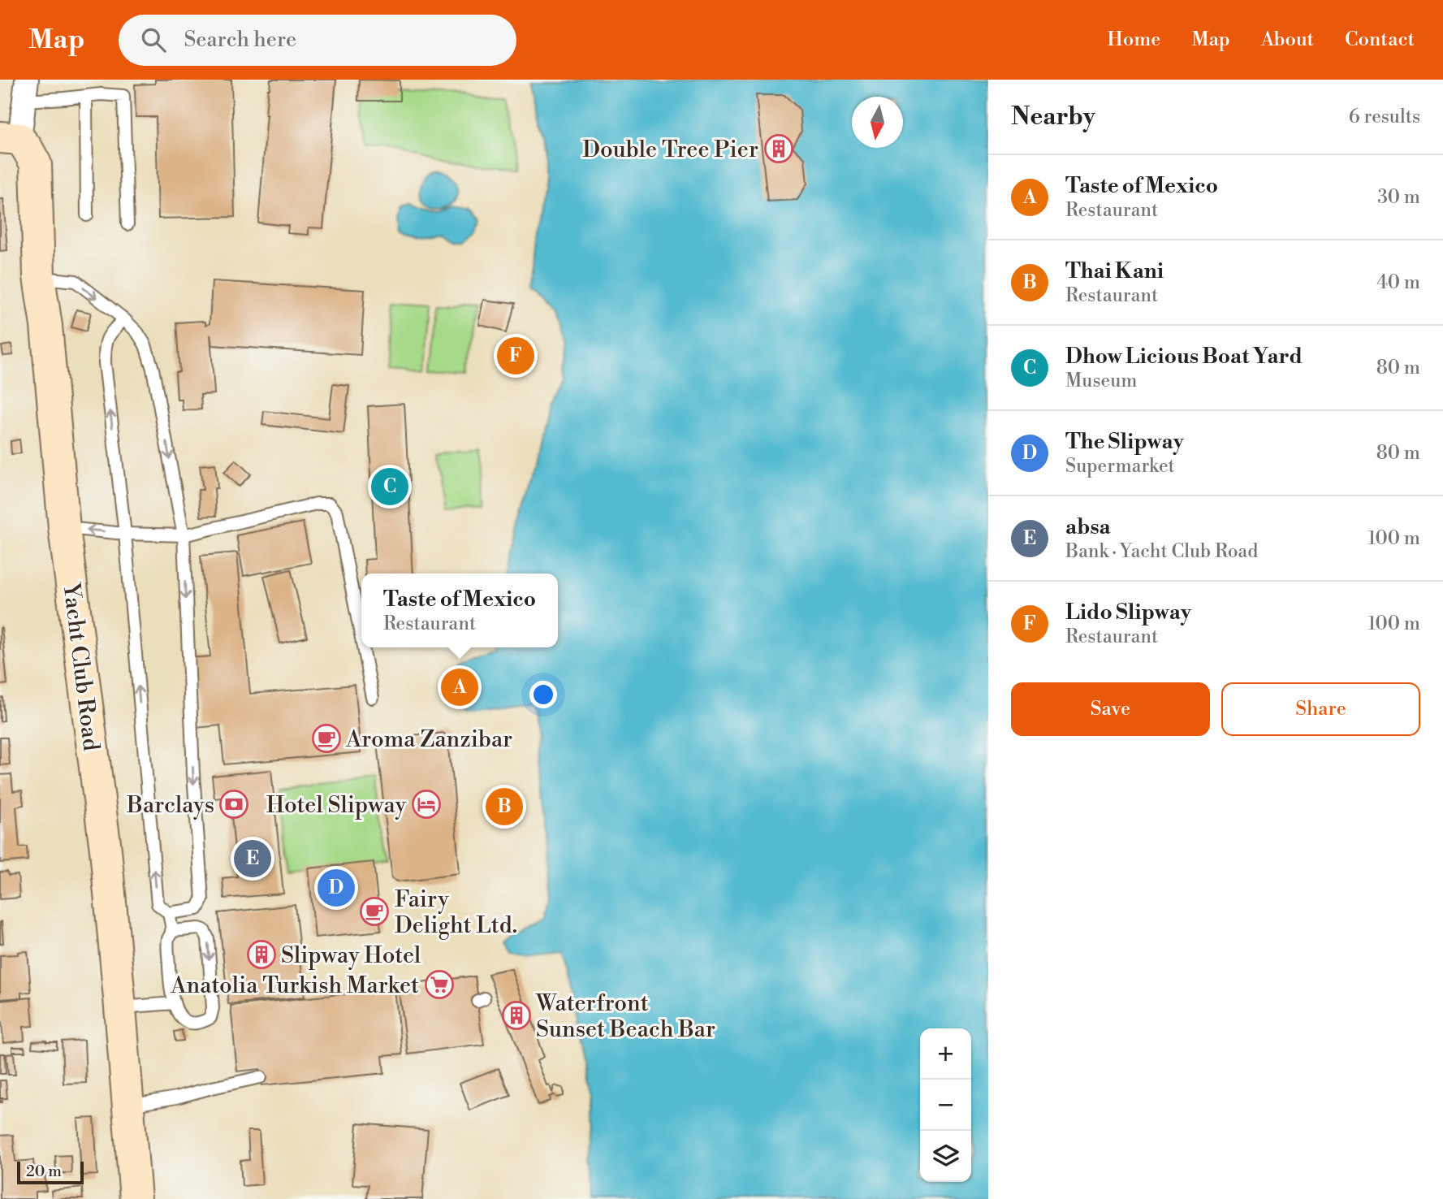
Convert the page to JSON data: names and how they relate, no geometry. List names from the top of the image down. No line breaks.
{"streets":{"street":["Yacht Club Road"]},"places":{"building":["Double Tree Pier","Slipway Hotel","Waterfront Sunset Beach Bar"],"cafe":["Aroma Zanzibar","Fairy Delight Ltd."],"bank":["Barclays"],"hotel":["Hotel Slipway"],"supermarket":["Anatolia Turkish Market"]},"scale_bar":"20 m","north":"bottom","page":{"header":"Map","search":"Search here","nav":["Home","Map","About","Contact"],"heading":["Nearby","6 results"],"list":[{"mark":"A","name":"Taste of Mexico","note":"Restaurant","value":"30 m"},{"mark":"B","name":"Thai Kani","note":"Restaurant","value":"40 m"},{"mark":"C","name":"Dhow Licious Boat Yard","note":"Museum","value":"80 m"},{"mark":"D","name":"The Slipway","note":"Supermarket","value":"80 m"},{"mark":"E","name":"absa","note":"Bank · Yacht Club Road","value":"100 m"},{"mark":"F","name":"Lido Slipway","note":"Restaurant","value":"100 m"}],"pins":["F","C","A","B","E","D"],"popup":["Taste of Mexico","Restaurant"],"buttons":["Save","Share"],"map_buttons":["+","−"],"scale":"20 m"}}
